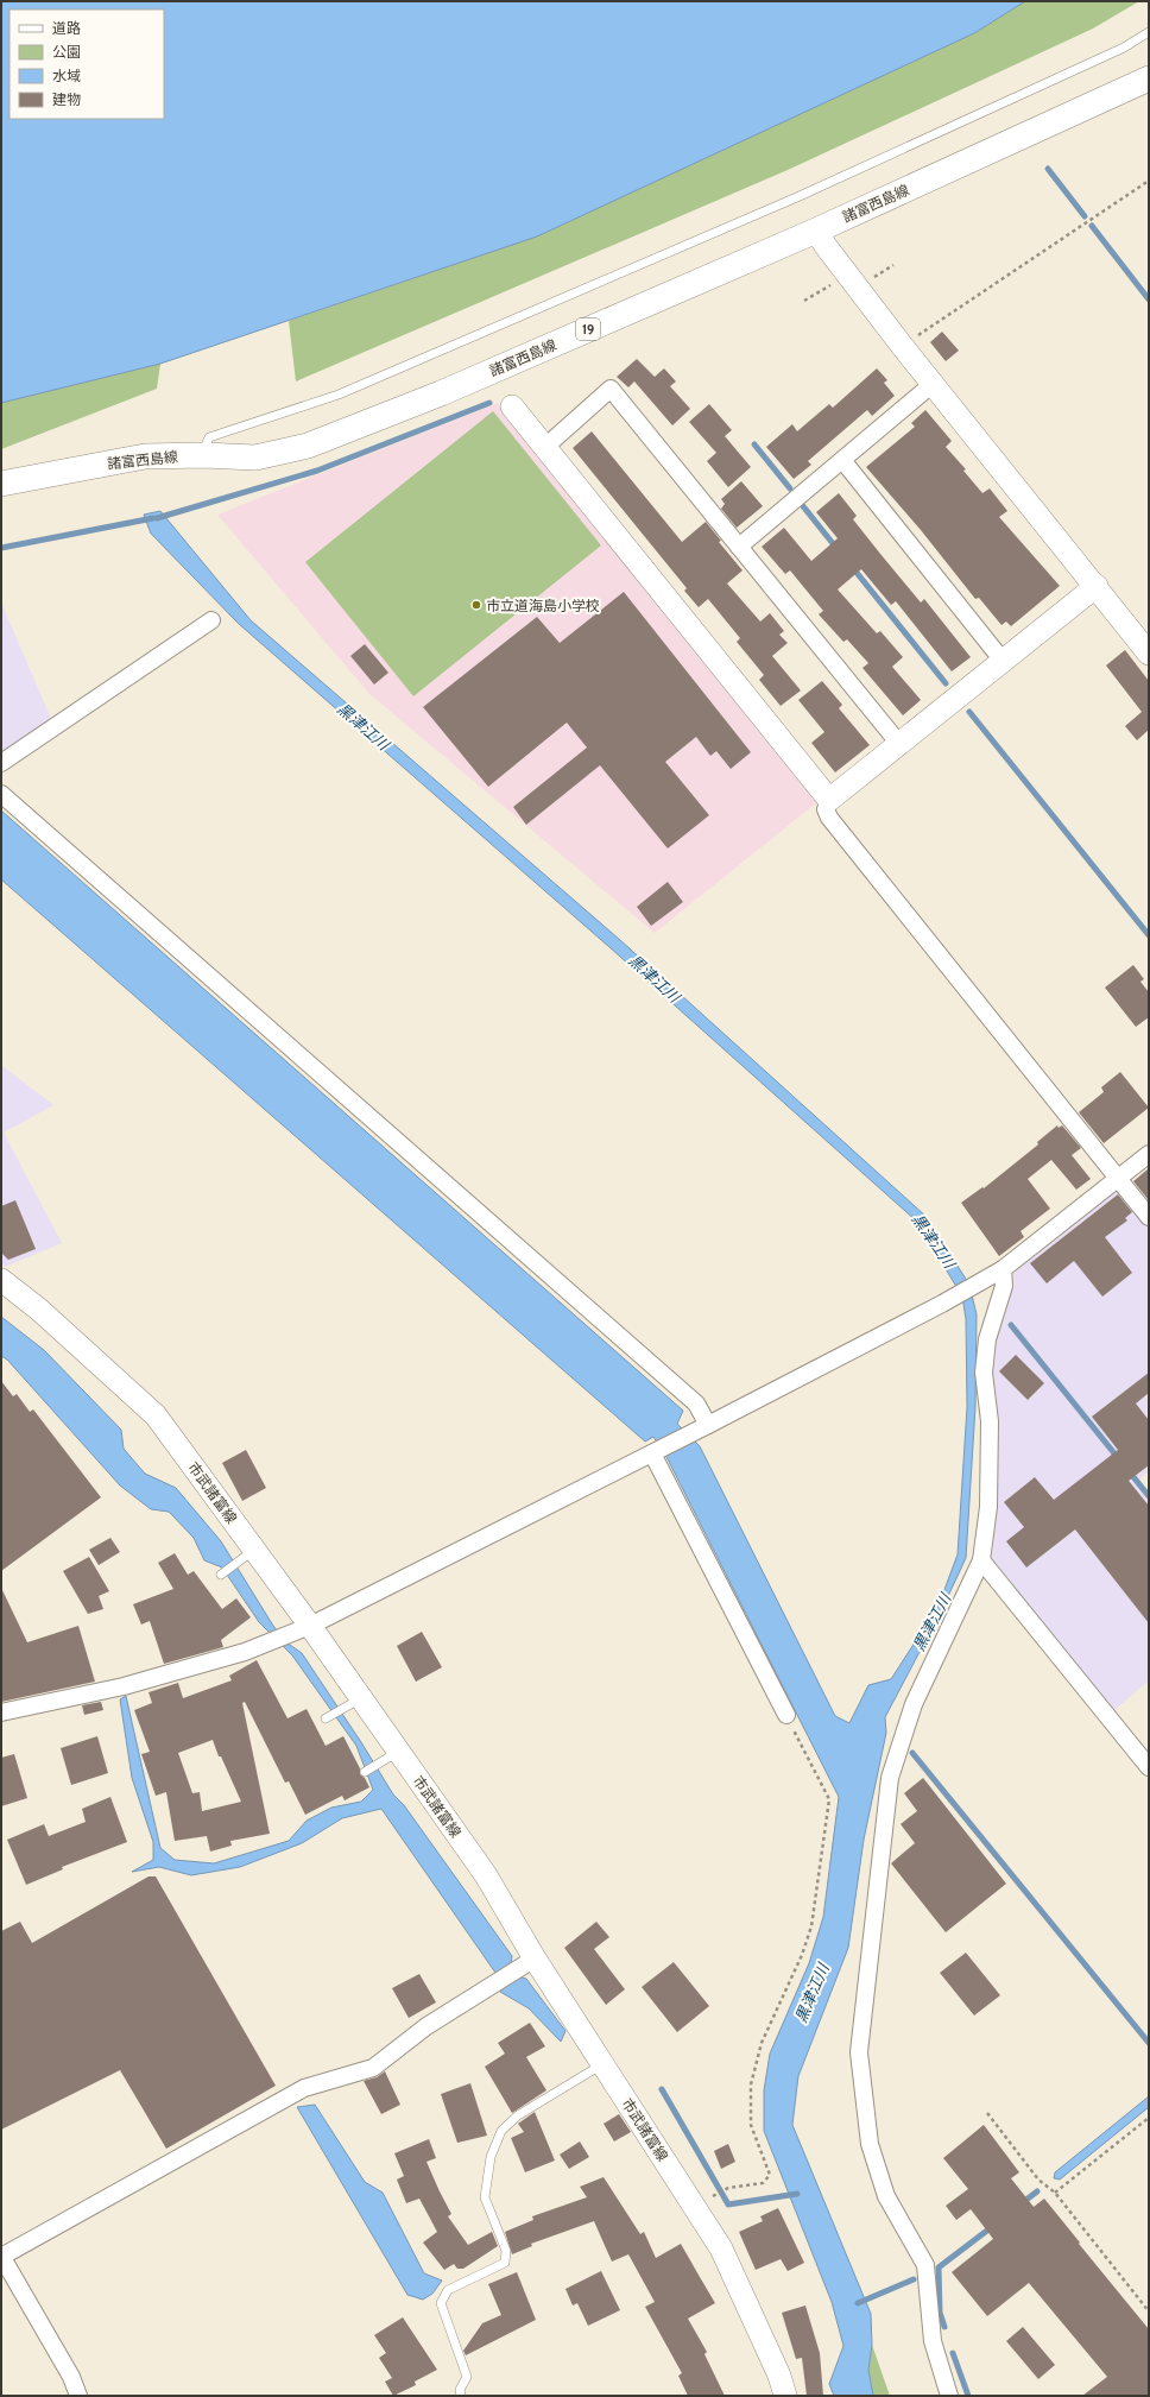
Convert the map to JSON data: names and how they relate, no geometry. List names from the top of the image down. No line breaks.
{"streets":{"main road":["諸富西島線","19"],"street":["市武諸富線"]},"water":["黒津江川"],"places":["市立道海島小学校"],"legend":["道路","公園","水域","建物"]}
